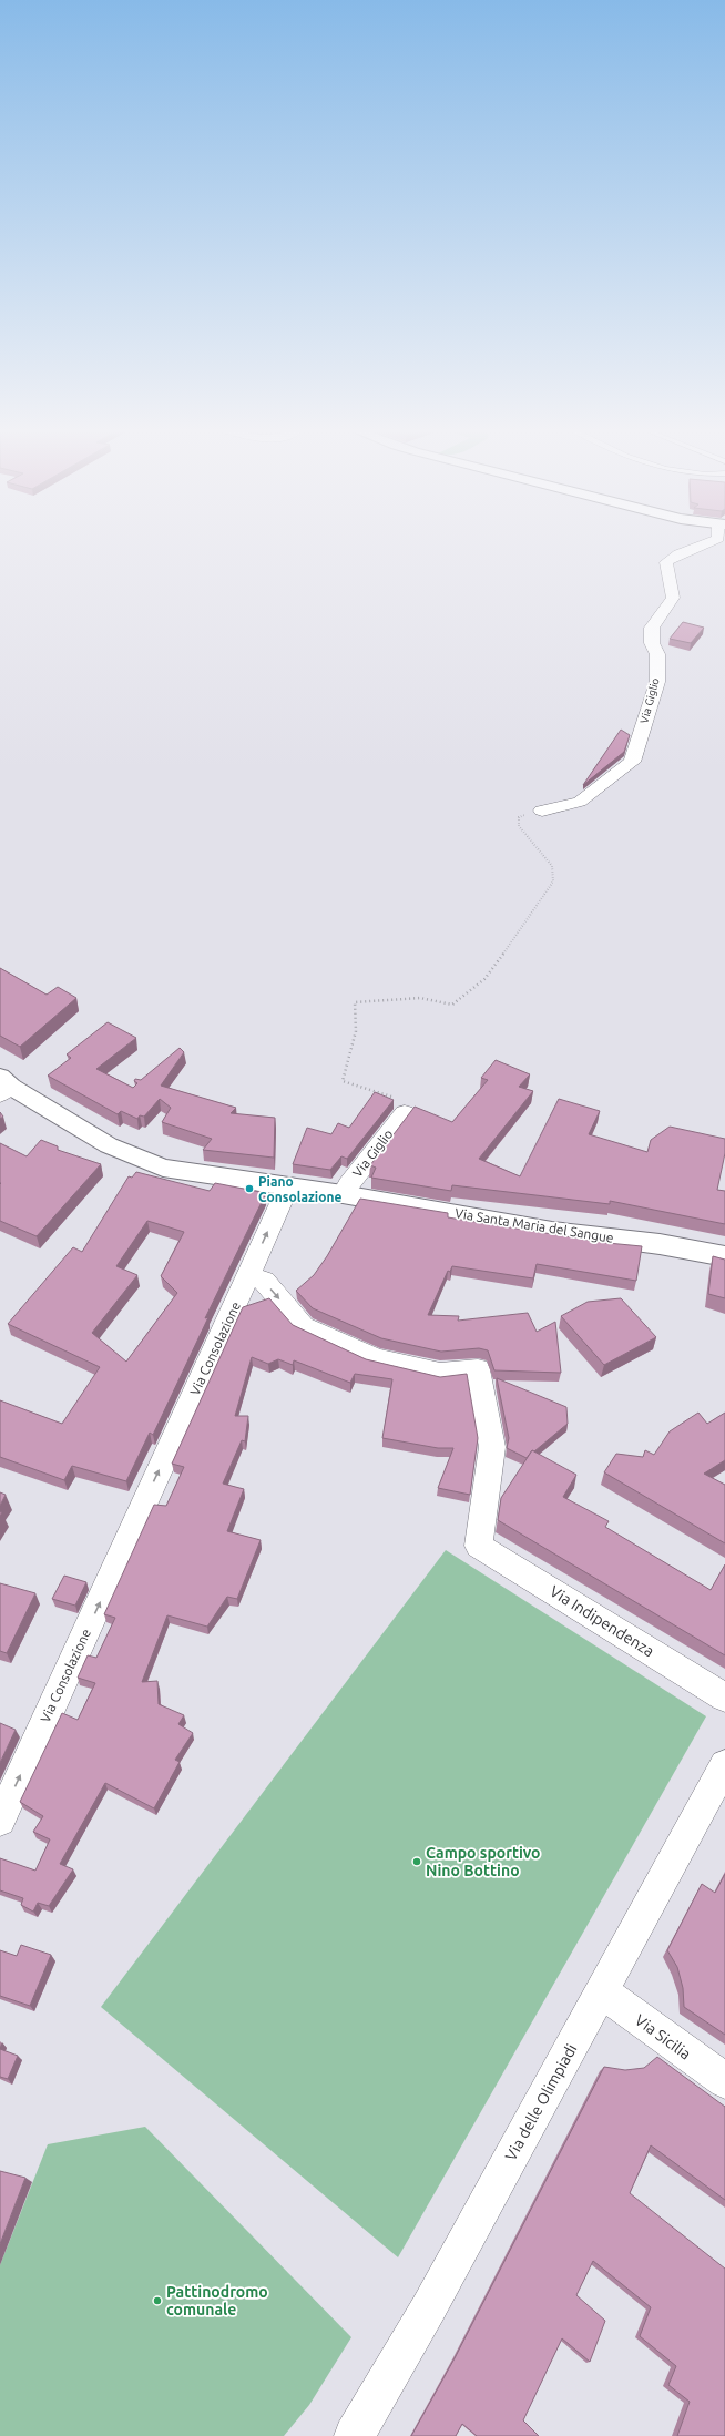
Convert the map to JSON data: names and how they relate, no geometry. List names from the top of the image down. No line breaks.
{"streets":{"street":["Via Giglio","Via Santa Maria del Sangue","Via Consolazione","Via Indipendenza","Via Sicilia","Via delle Olimpiadi"]},"crossings":[["Via Giglio","Via Santa Maria del Sangue"],["Via Santa Maria del Sangue","Via Consolazione"],["Via Consolazione","Via Indipendenza"],["Via Sicilia","Via delle Olimpiadi"]],"one_way":["Via Consolazione","Via Indipendenza"],"places":["Piano Consolazione","Campo sportivo Nino Bottino","Pattinodromo comunale"]}
